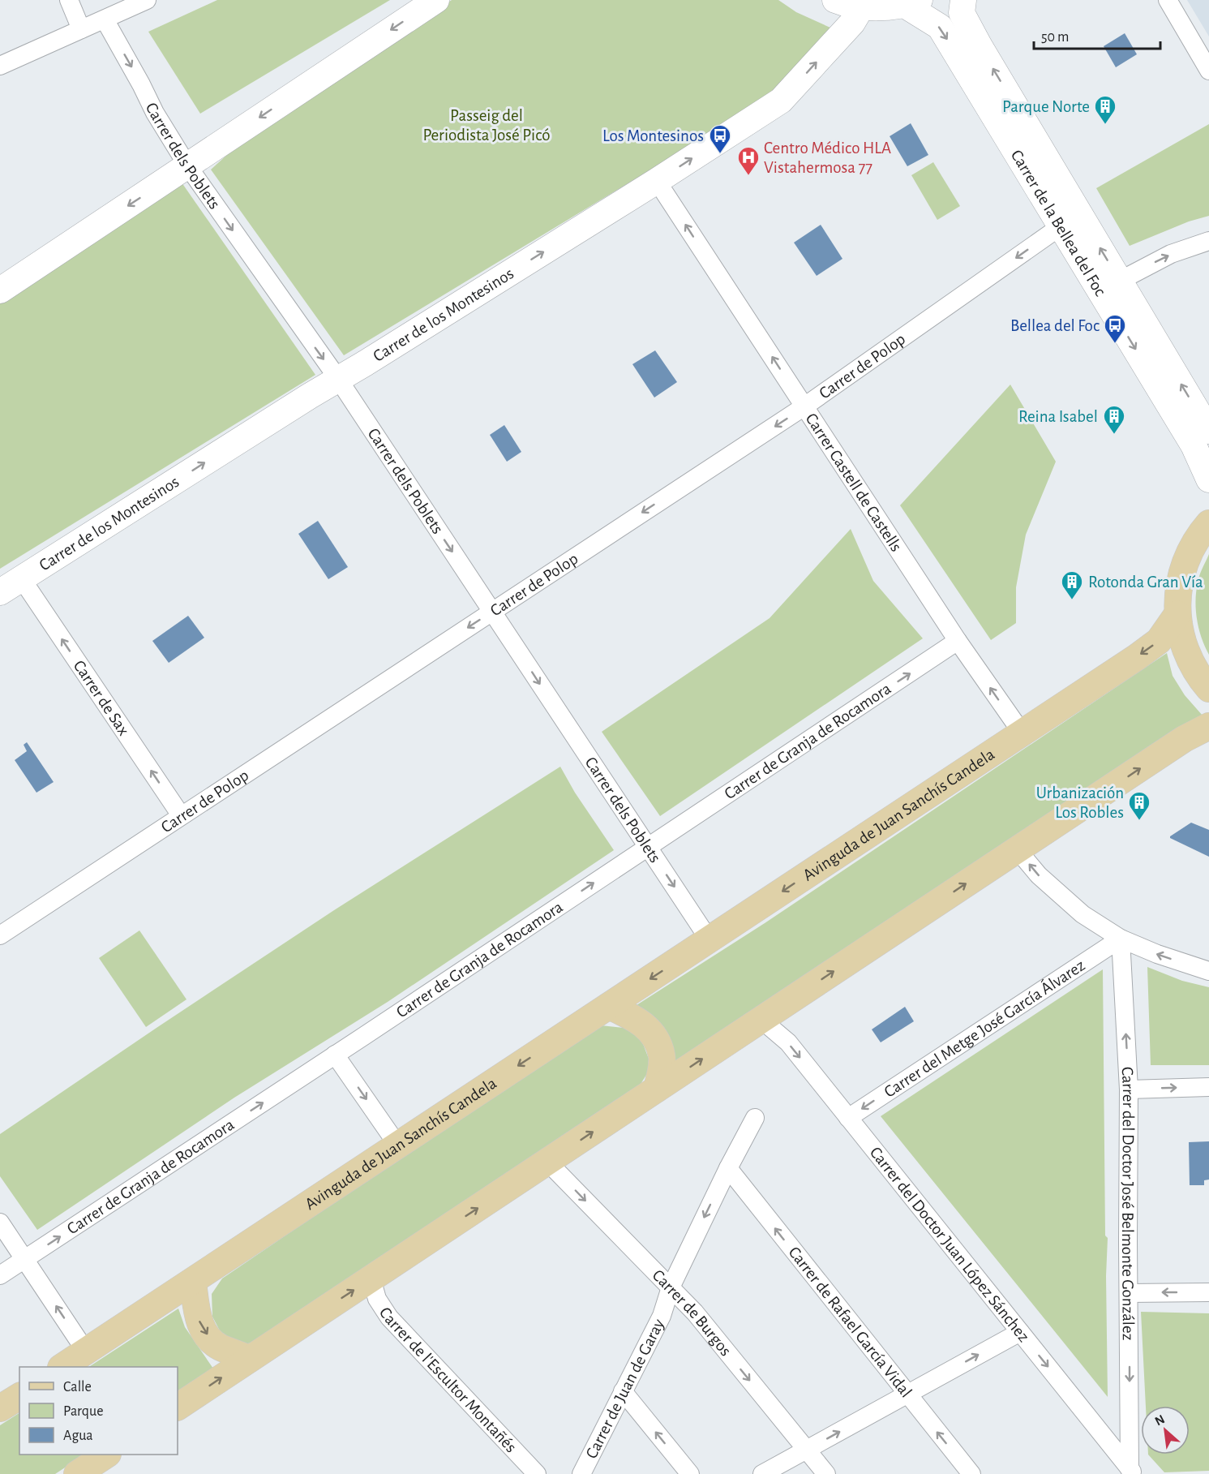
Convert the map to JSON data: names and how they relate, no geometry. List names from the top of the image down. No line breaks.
{"streets":{"main road":["Carrer de la Bellea del Foc","Carrer de los Montesinos","Avinguda de Juan Sanchís Candela"],"street":["Carrer dels Poblets","Carrer de Polop","Carrer Castell de Castells","Carrer de Sax","Carrer de Granja de Rocamora","Carrer del Metge José García Álvarez","Carrer del Doctor José Belmonte González","Carrer del Doctor Juan López Sánchez","Carrer de Burgos","Carrer de Rafael García Vidal","Carrer de l'Escultor Montañés","Carrer de Juan de Garay"]},"crossings":[["Carrer dels Poblets","Carrer de los Montesinos"],["Carrer dels Poblets","Carrer de Polop"],["Carrer dels Poblets","Carrer de Granja de Rocamora"],["Carrer dels Poblets","Avinguda de Juan Sanchís Candela"],["Carrer de la Bellea del Foc","Carrer de Polop"],["Carrer de los Montesinos","Carrer Castell de Castells"],["Carrer de los Montesinos","Carrer de Sax"],["Carrer de Polop","Carrer Castell de Castells"],["Carrer de Polop","Carrer de Sax"],["Carrer Castell de Castells","Carrer de Granja de Rocamora"],["Carrer Castell de Castells","Avinguda de Juan Sanchís Candela"],["Carrer del Metge José García Álvarez","Carrer del Doctor José Belmonte González"],["Carrer del Metge José García Álvarez","Carrer del Doctor Juan López Sánchez"],["Carrer del Doctor José Belmonte González","Carrer del Doctor Juan López Sánchez"],["Carrer de Burgos","Carrer de Juan de Garay"],["Carrer de Rafael García Vidal","Carrer de Juan de Garay"]],"one_way":["Carrer dels Poblets","Carrer de los Montesinos","Carrer de Polop","Carrer Castell de Castells","Carrer de Sax","Carrer de Granja de Rocamora","Carrer del Metge José García Álvarez","Carrer del Doctor Juan López Sánchez","Carrer de Burgos","Carrer de Rafael García Vidal"],"parks":["Passeig del Periodista José Picó"],"places":{"building":["Parque Norte","Reina Isabel","Rotonda Gran Vía","Urbanización Los Robles"],"bus stop":["Los Montesinos","Bellea del Foc"],"hospital":["Centro Médico HLA Vistahermosa 77"]},"legend":["Calle","Parque","Agua"],"scale_bar":"50 m","north":"top left"}
